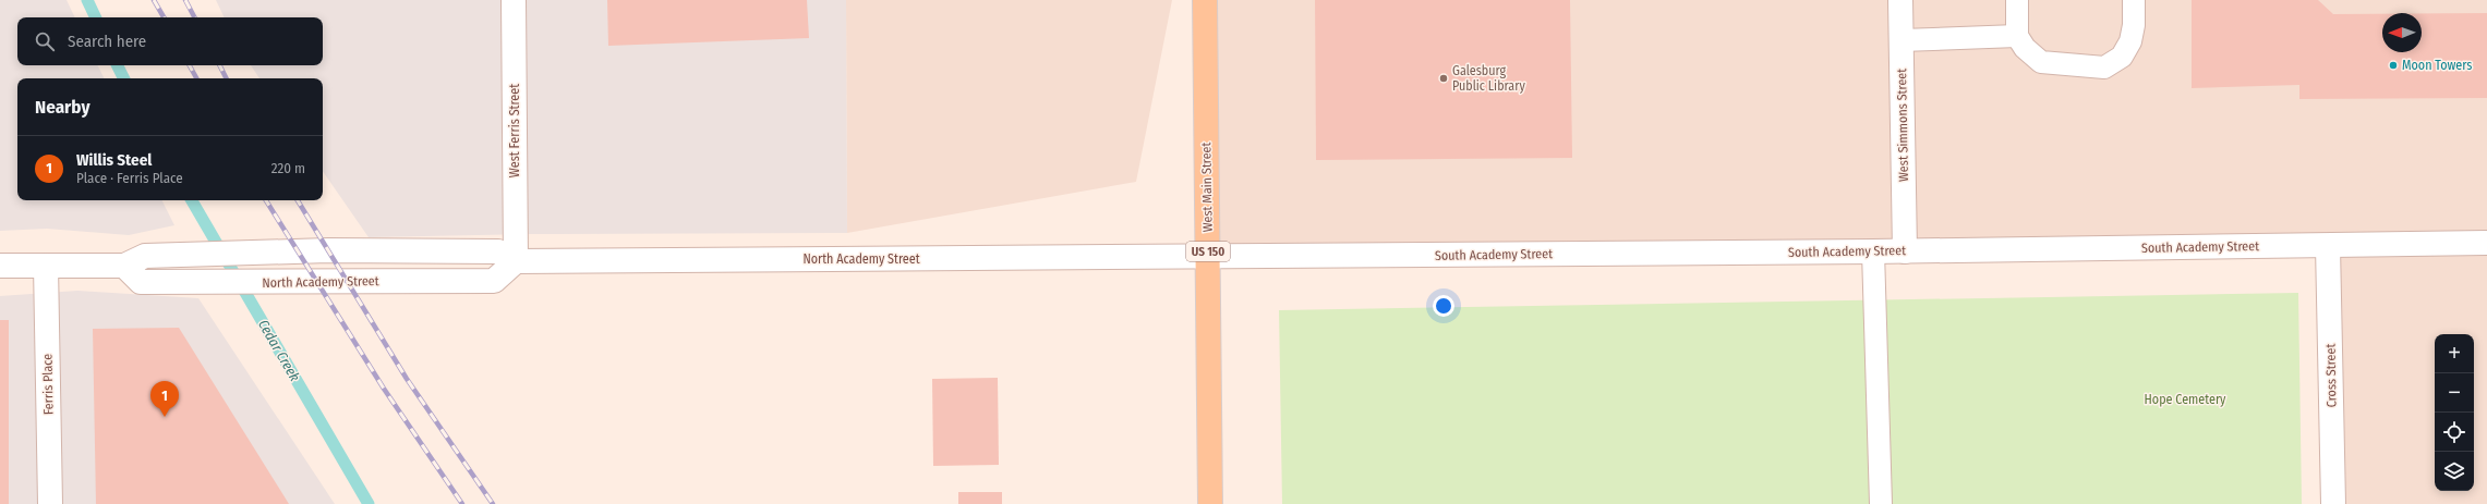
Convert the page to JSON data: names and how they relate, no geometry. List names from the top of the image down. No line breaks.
{"streets":{"main road":["West Main Street","US 150"],"street":["West Simmons Street","West Ferris Street","South Academy Street","North Academy Street","Cross Street","Ferris Place"]},"crossings":[["West Simmons Street","South Academy Street"],["West Ferris Street","North Academy Street"],["West Main Street","South Academy Street"],["West Main Street","North Academy Street"],["South Academy Street","North Academy Street"],["South Academy Street","Cross Street"],["North Academy Street","Ferris Place"]],"water":["Cedar Creek"],"parks":["Hope Cemetery"],"places":["Moon Towers","Galesburg Public Library"],"north":"left","page":{"search":"Search here","heading":"Nearby","list":[{"mark":"1","name":"Willis Steel","note":"Place · Ferris Place","value":"220 m"}],"map_buttons":["+","−"],"pins":"1"}}
